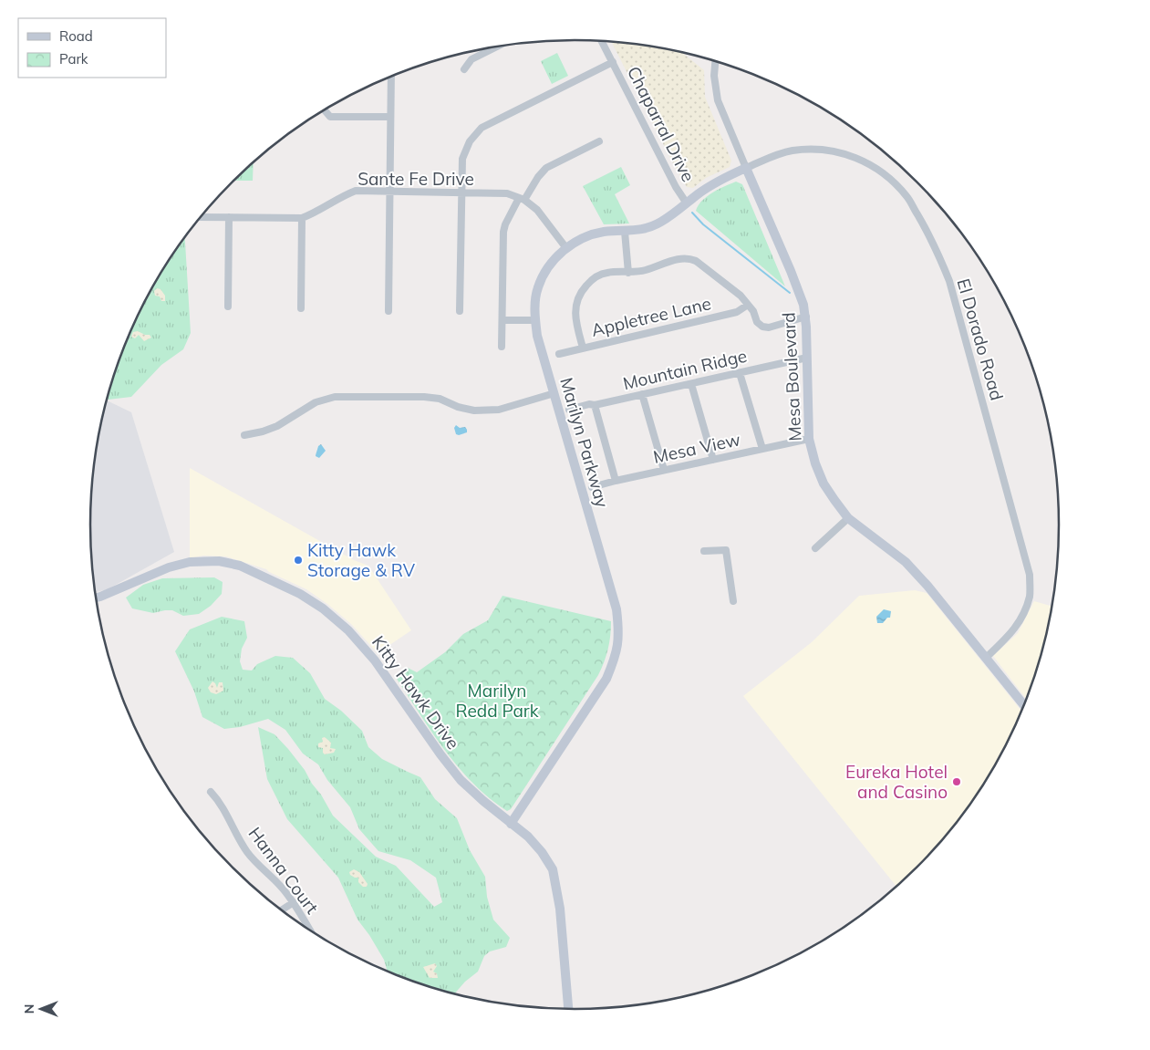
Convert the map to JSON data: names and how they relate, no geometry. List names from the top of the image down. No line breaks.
{"streets":{"street":["Chaparral Drive","Sante Fe Drive","Appletree Lane","El Dorado Road","Mountain Ridge","Mesa Boulevard","Marilyn Parkway","Mesa View","Kitty Hawk Drive","Hanna Court"]},"crossings":[["Chaparral Drive","Marilyn Parkway"],["El Dorado Road","Mesa Boulevard"],["El Dorado Road","Marilyn Parkway"],["Mountain Ridge","Mesa Boulevard"],["Mesa Boulevard","Marilyn Parkway"],["Mesa Boulevard","Mesa View"],["Marilyn Parkway","Kitty Hawk Drive"]],"parks":["Marilyn Redd Park"],"places":["Kitty Hawk Storage & RV","Eureka Hotel and Casino"],"legend":["Road","Park"],"north":"left"}
